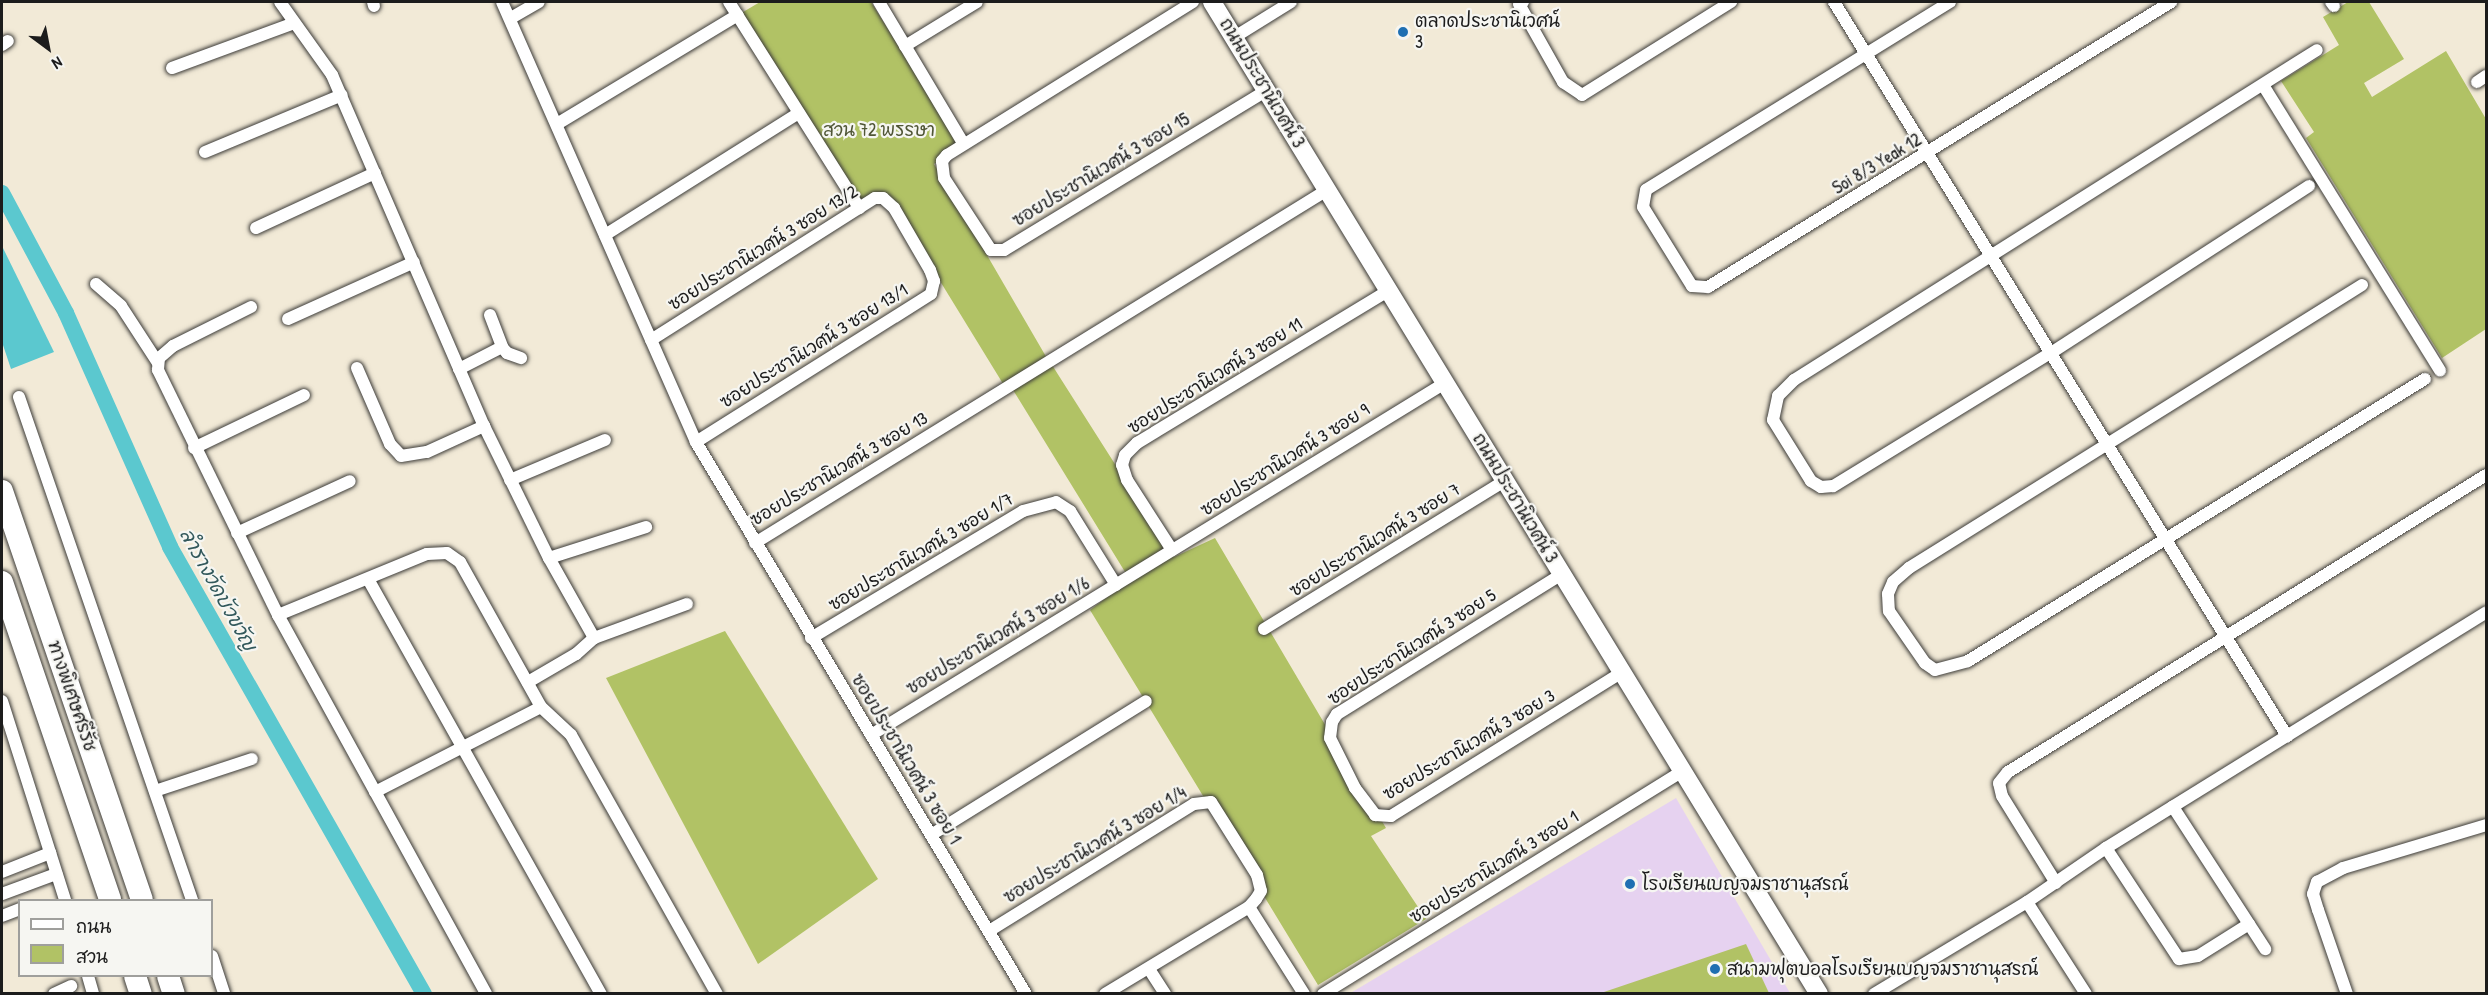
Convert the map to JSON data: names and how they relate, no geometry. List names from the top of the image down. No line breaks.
{"streets":{"highway":["ทางพิเศษศรีรัช"],"street":["ถนนประชานิเวศน์ 3","Soi 8/3 Yeak 12","ซอยประชานิเวศน์ 3 ซอย 15","ซอยประชานิเวศน์ 3 ซอย 13/2","ซอยประชานิเวศน์ 3 ซอย 13/1","ซอยประชานิเวศน์ 3 ซอย 11","ซอยประชานิเวศน์ 3 ซอย 9","ซอยประชานิเวศน์ 3 ซอย 13","ซอยประชานิเวศน์ 3 ซอย 7","ซอยประชานิเวศน์ 3 ซอย 1/7","ซอยประชานิเวศน์ 3 ซอย 1/6","ซอยประชานิเวศน์ 3 ซอย 5","ซอยประชานิเวศน์ 3 ซอย 3","ซอยประชานิเวศน์ 3 ซอย 1","ซอยประชานิเวศน์ 3 ซอย 1/4"]},"crossings":[["ถนนประชานิเวศน์ 3","ซอยประชานิเวศน์ 3 ซอย 15"],["ถนนประชานิเวศน์ 3","ซอยประชานิเวศน์ 3 ซอย 11"],["ถนนประชานิเวศน์ 3","ซอยประชานิเวศน์ 3 ซอย 9"],["ถนนประชานิเวศน์ 3","ซอยประชานิเวศน์ 3 ซอย 13"],["ถนนประชานิเวศน์ 3","ซอยประชานิเวศน์ 3 ซอย 7"],["ถนนประชานิเวศน์ 3","ซอยประชานิเวศน์ 3 ซอย 5"],["ถนนประชานิเวศน์ 3","ซอยประชานิเวศน์ 3 ซอย 3"],["ถนนประชานิเวศน์ 3","ซอยประชานิเวศน์ 3 ซอย 1"],["ซอยประชานิเวศน์ 3 ซอย 13/2","ซอยประชานิเวศน์ 3 ซอย 13/1"],["ซอยประชานิเวศน์ 3 ซอย 13/2","ซอยประชานิเวศน์ 3 ซอย 13"],["ซอยประชานิเวศน์ 3 ซอย 13/1","ซอยประชานิเวศน์ 3 ซอย 13"],["ซอยประชานิเวศน์ 3 ซอย 11","ซอยประชานิเวศน์ 3 ซอย 9"],["ซอยประชานิเวศน์ 3 ซอย 9","ซอยประชานิเวศน์ 3 ซอย 1/6"],["ซอยประชานิเวศน์ 3 ซอย 13","ซอยประชานิเวศน์ 3 ซอย 1"],["ซอยประชานิเวศน์ 3 ซอย 1/7","ซอยประชานิเวศน์ 3 ซอย 1/6"],["ซอยประชานิเวศน์ 3 ซอย 1/7","ซอยประชานิเวศน์ 3 ซอย 1"],["ซอยประชานิเวศน์ 3 ซอย 1/6","ซอยประชานิเวศน์ 3 ซอย 1"],["ซอยประชานิเวศน์ 3 ซอย 5","ซอยประชานิเวศน์ 3 ซอย 3"],["ซอยประชานิเวศน์ 3 ซอย 1","ซอยประชานิเวศน์ 3 ซอย 1/4"]],"water":["ลำรางวัดบัวขวัญ"],"parks":["สวน 72 พรรษา"],"places":["ตลาดประชานิเวศน์ 3","โรงเรียนเบญจมราชานุสรณ์","สนามฟุตบอลโรงเรียนเบญจมราชานุสรณ์"],"legend":["ถนน","สวน"],"north":"bottom right"}
